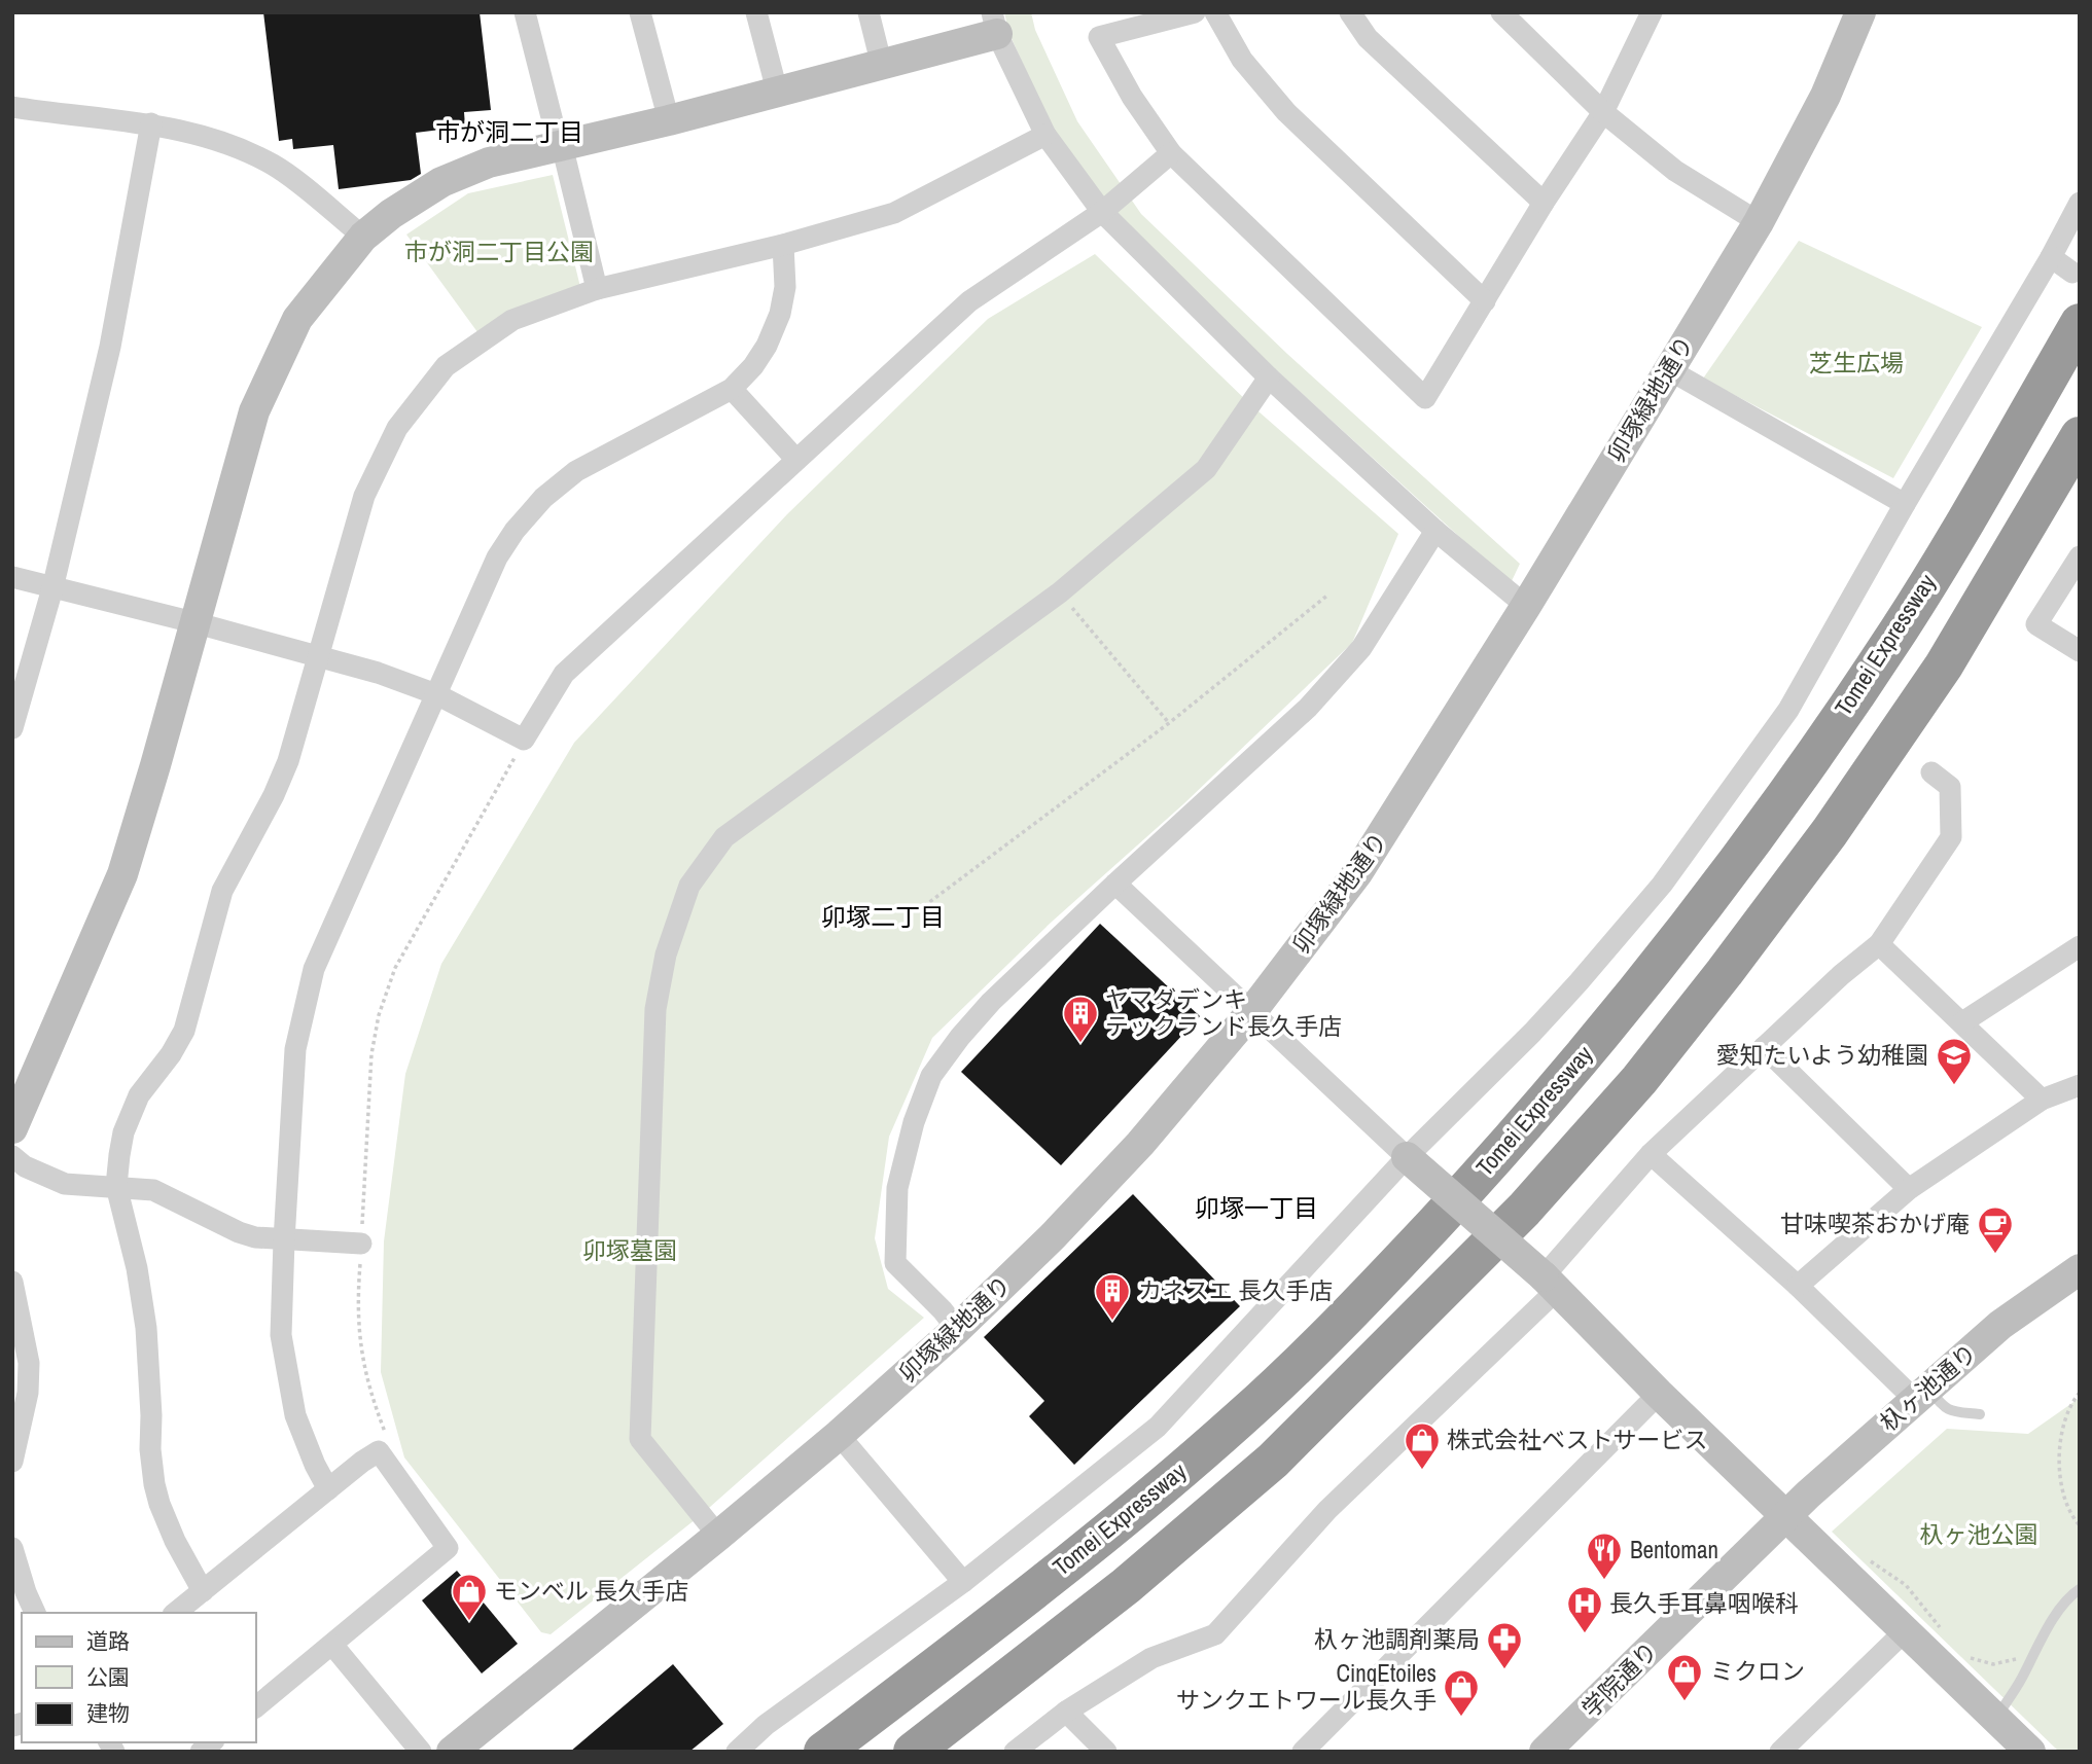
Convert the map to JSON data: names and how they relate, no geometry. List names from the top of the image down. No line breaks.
{"streets":{"highway":["Tomei Expressway"],"street":["卯塚緑地通り","杁ヶ池通り","学院通り"]},"crossings":[["杁ヶ池通り","学院通り"]],"districts":["市が洞二丁目","卯塚二丁目","卯塚一丁目"],"parks":["市が洞二丁目公園","芝生広場","卯塚墓園","杁ヶ池公園"],"places":{"building":["ヤマダデンキ テックランド長久手店","カネスエ 長久手店"],"school or university":["愛知たいよう幼稚園"],"cafe":["甘味喫茶おかげ庵"],"shop":["株式会社ベストサービス","モンベル 長久手店","ミクロン","CinqEtoiles サンクエトワール長久手"],"restaurant":["Bentoman"],"hospital":["長久手耳鼻咽喉科"],"pharmacy":["杁ヶ池調剤薬局"]},"legend":["道路","公園","建物"]}
